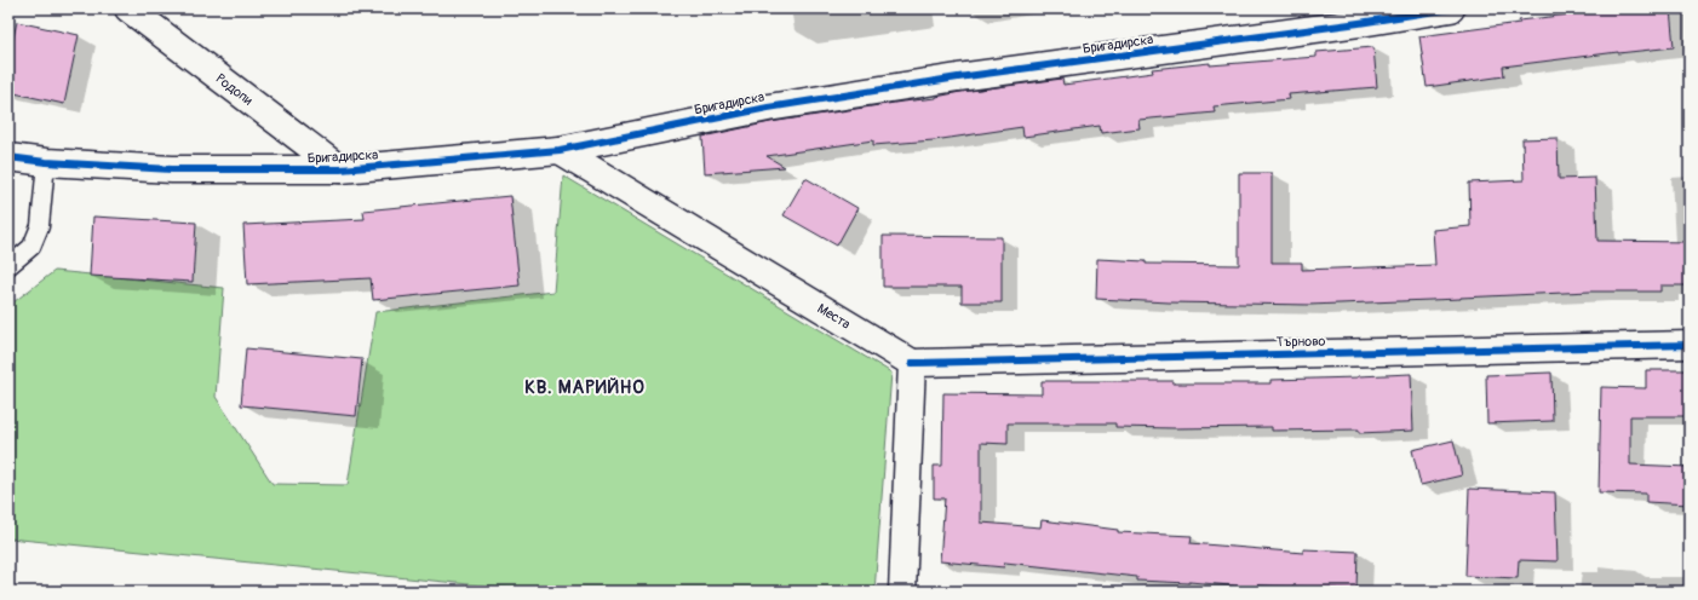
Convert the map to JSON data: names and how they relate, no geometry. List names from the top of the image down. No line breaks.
{"streets":{"street":["Бригадирска","Родопи","Места","Търново"]},"crossings":[["Бригадирска","Родопи"],["Бригадирска","Места"],["Места","Търново"]],"districts":["КВ. МАРИЙНО"]}
